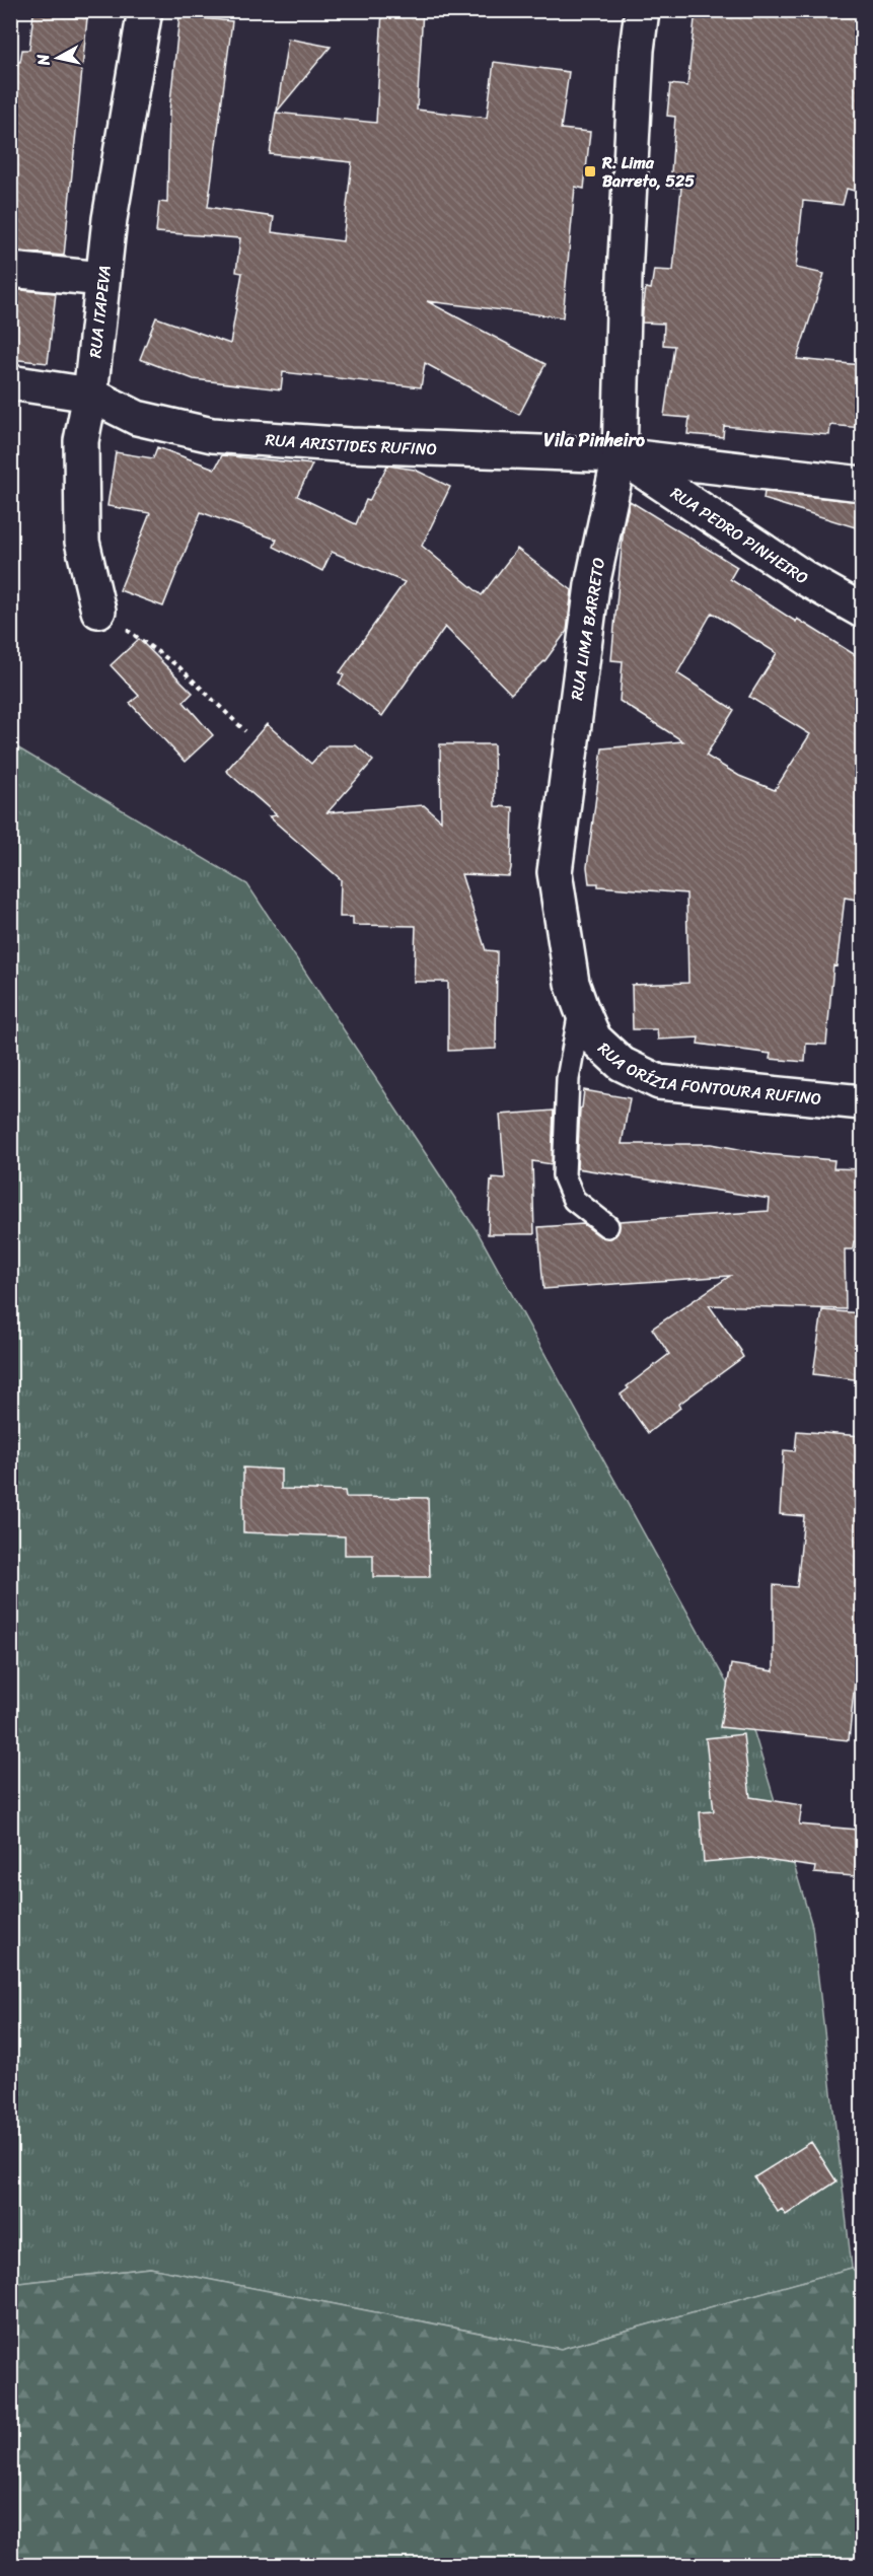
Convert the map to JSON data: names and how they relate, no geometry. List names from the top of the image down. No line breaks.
{"streets":{"street":["RUA ITAPEVA","RUA ARISTIDES RUFINO","RUA PEDRO PINHEIRO","RUA LIMA BARRETO","RUA ORÍZIA FONTOURA RUFINO"]},"crossings":[["RUA ITAPEVA","RUA ARISTIDES RUFINO"],["RUA ARISTIDES RUFINO","RUA PEDRO PINHEIRO"],["RUA ARISTIDES RUFINO","RUA LIMA BARRETO"],["RUA PEDRO PINHEIRO","RUA LIMA BARRETO"],["RUA LIMA BARRETO","RUA ORÍZIA FONTOURA RUFINO"]],"districts":["Vila Pinheiro"],"places":{"transit":["R. Lima Barreto, 525"]},"north":"left"}
